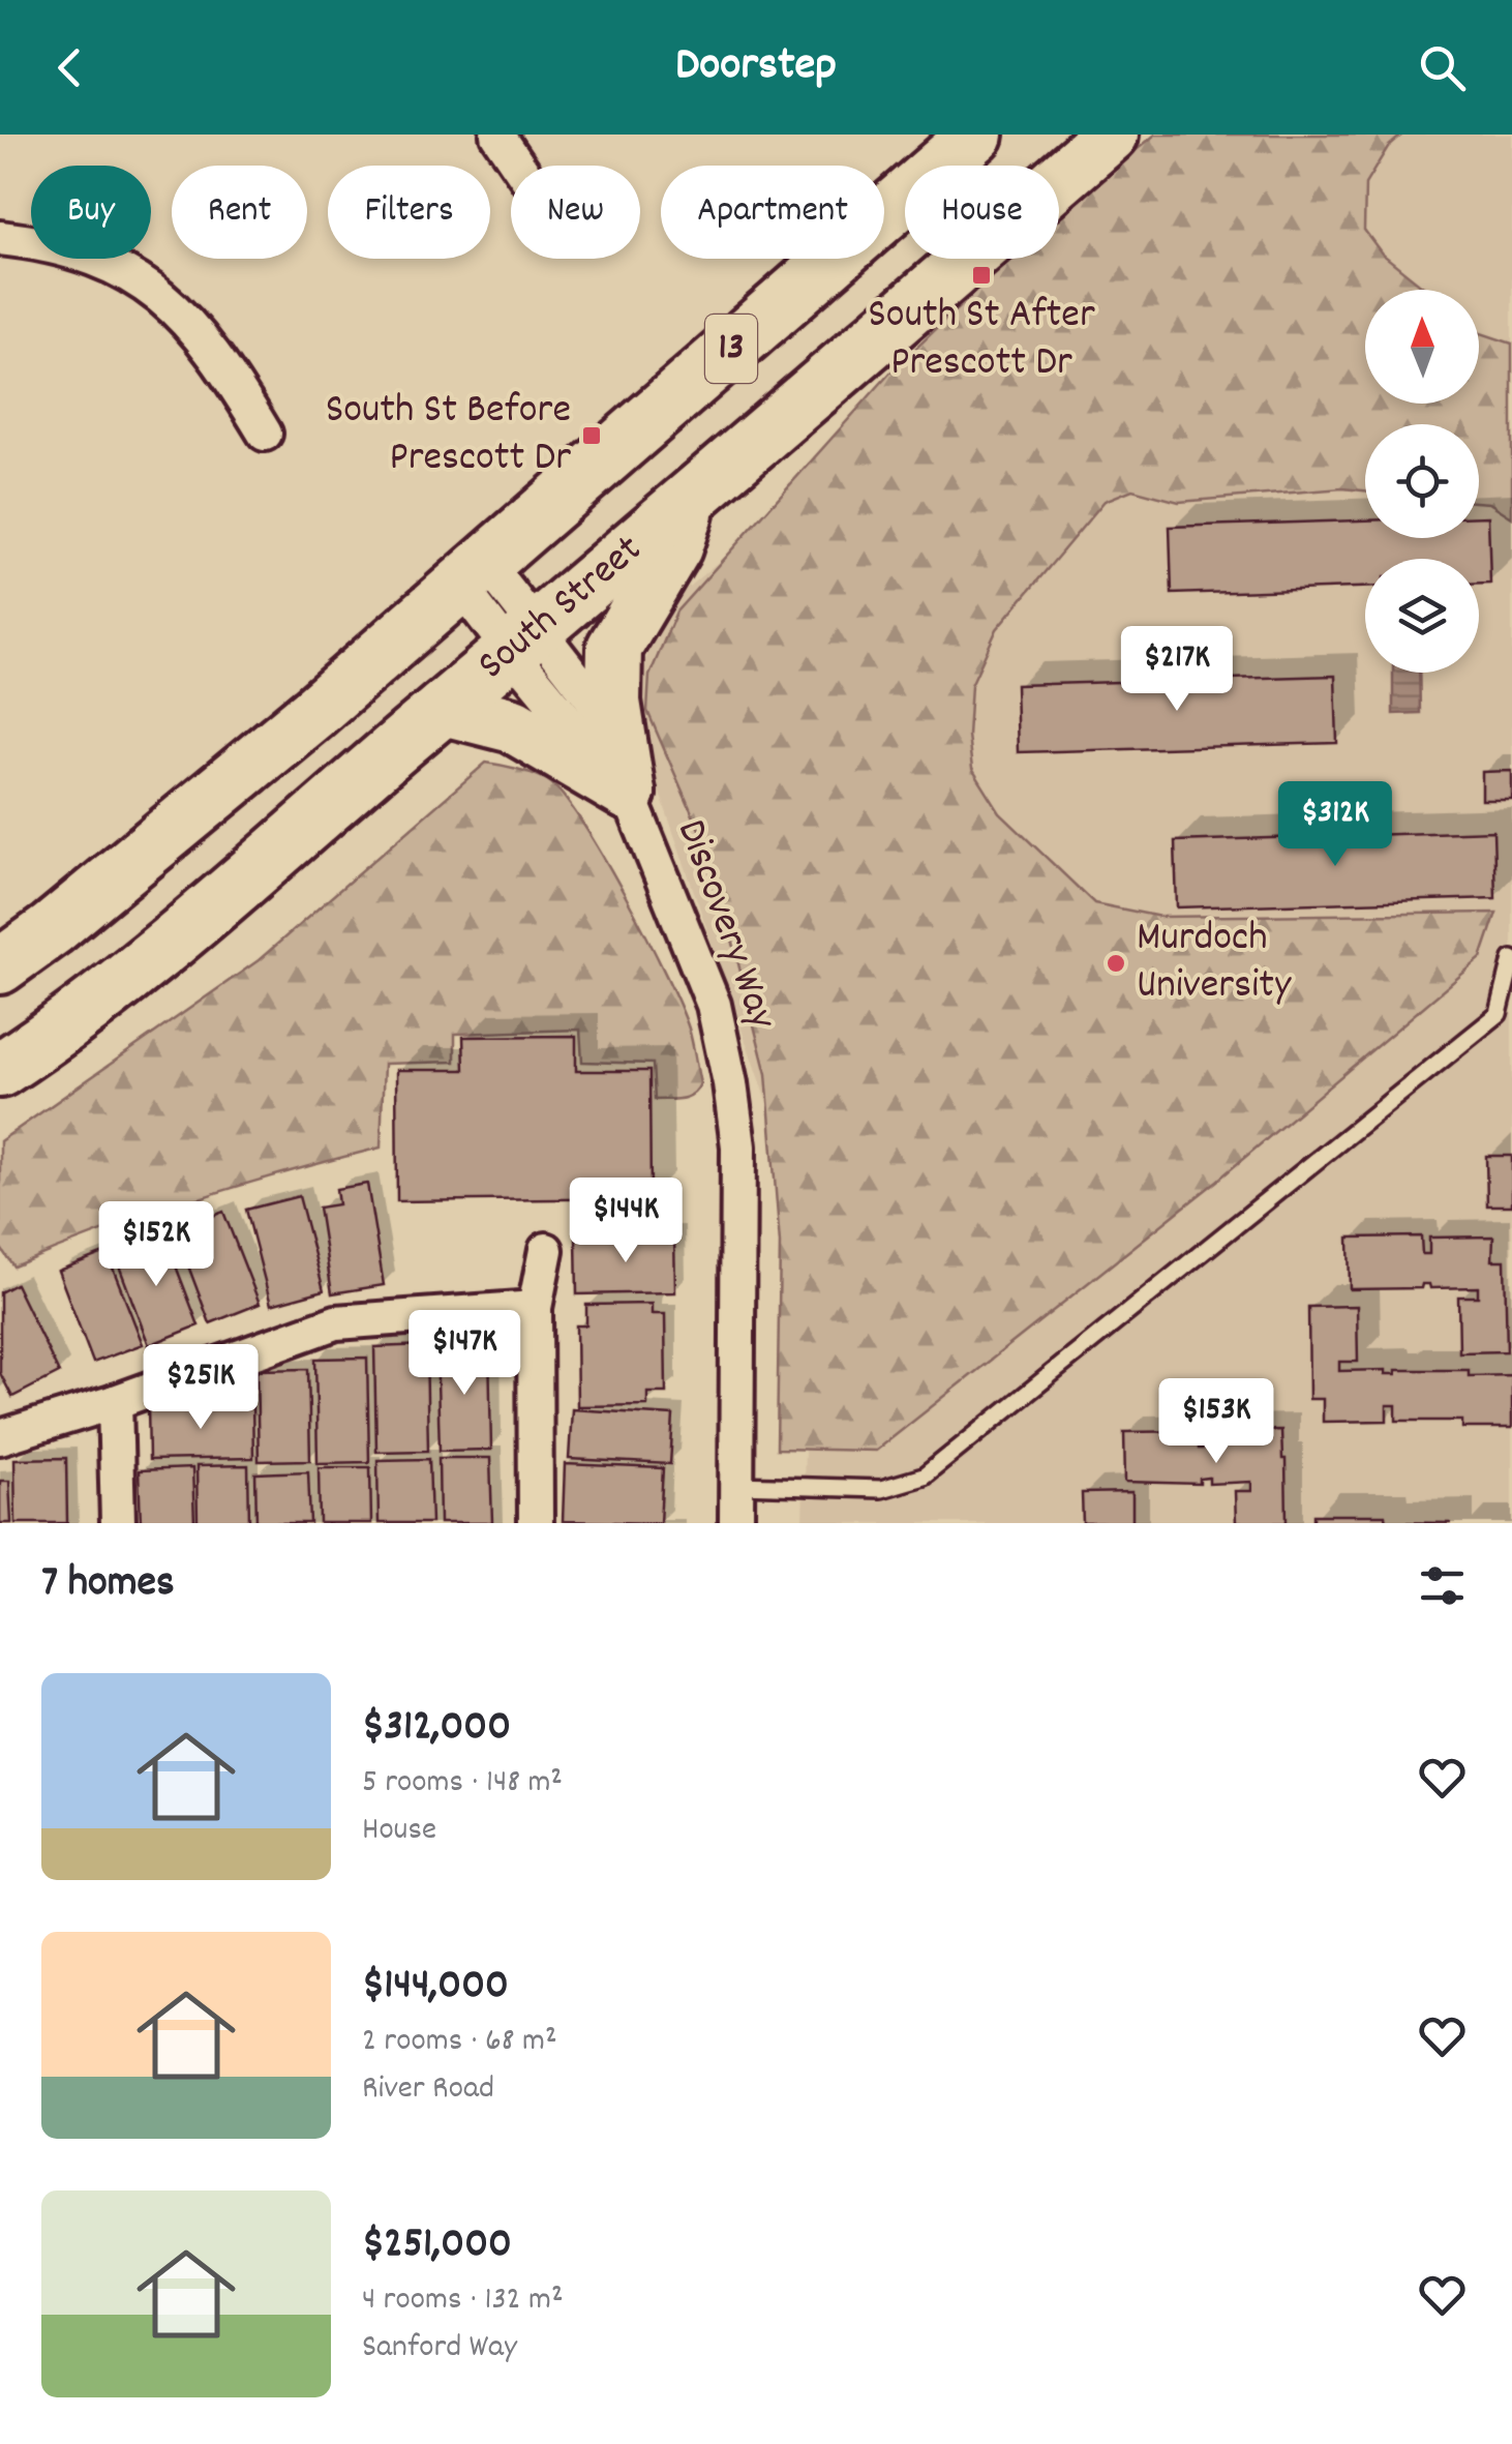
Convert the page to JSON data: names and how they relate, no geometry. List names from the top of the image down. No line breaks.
{"streets":{"highway":["13","South Street"],"street":["Discovery Way"]},"crossings":[["South Street","Discovery Way"]],"places":{"transit":["South St After Prescott Dr","South St Before Prescott Dr"],"other":["Murdoch University"]},"north":"top","page":{"header":"Doorstep","chip":["Buy","Rent","Filters","New","Apartment","House"],"price":["$217K","$312K","$144K","$152K","$147K","$251K","$153K"],"heading":"7 homes","list":[{"name":"$312,000","note":"5 rooms · 148 m² · House"},{"name":"$144,000","note":"2 rooms · 68 m² · River Road"},{"name":"$251,000","note":"4 rooms · 132 m² · Sanford Way"}]}}
